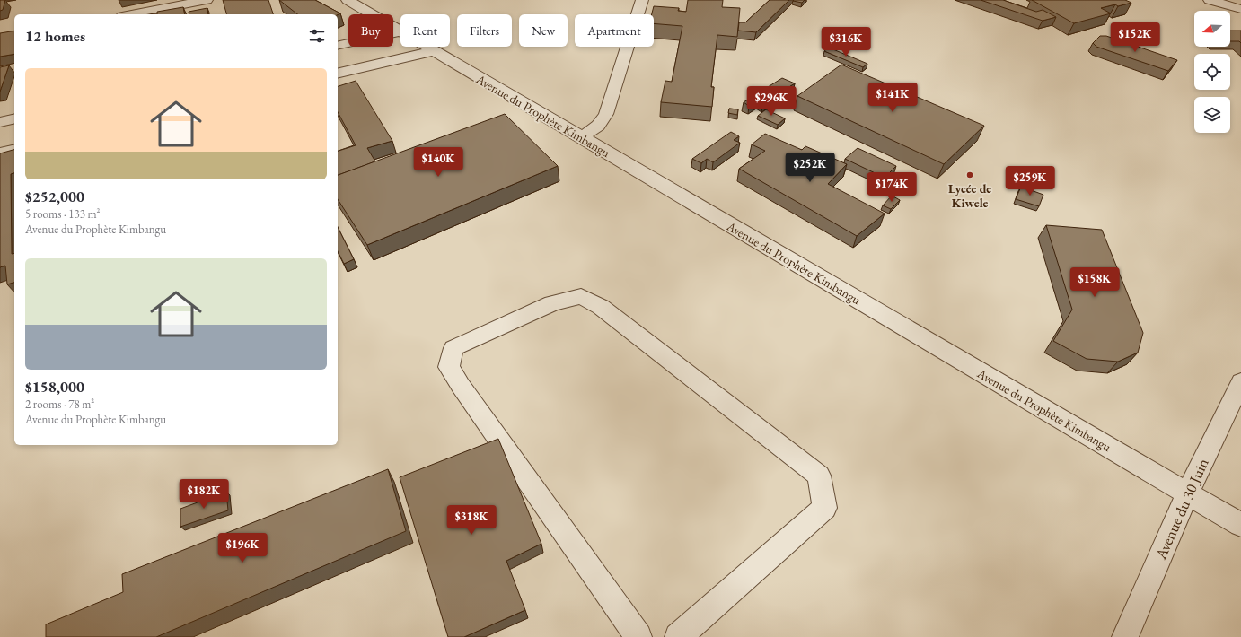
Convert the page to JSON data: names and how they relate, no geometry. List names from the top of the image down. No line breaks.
{"streets":{"street":["Avenue du Prophète Kimbangu","Avenue du 30 Juin"]},"crossings":[["Avenue du Prophète Kimbangu","Avenue du 30 Juin"]],"places":["Lycée de Kiwele"],"north":"left","page":{"chip":["Buy","Rent","Filters","New","Apartment"],"heading":"12 homes","price":["$152K","$316K","$141K","$296K","$140K","$252K","$259K","$174K","$158K","$182K","$318K","$196K"],"list":[{"name":"$252,000","note":"5 rooms · 133 m² · Avenue du Prophète Kimbangu"},{"name":"$158,000","note":"2 rooms · 78 m² · Avenue du Prophète Kimbangu"}]}}
